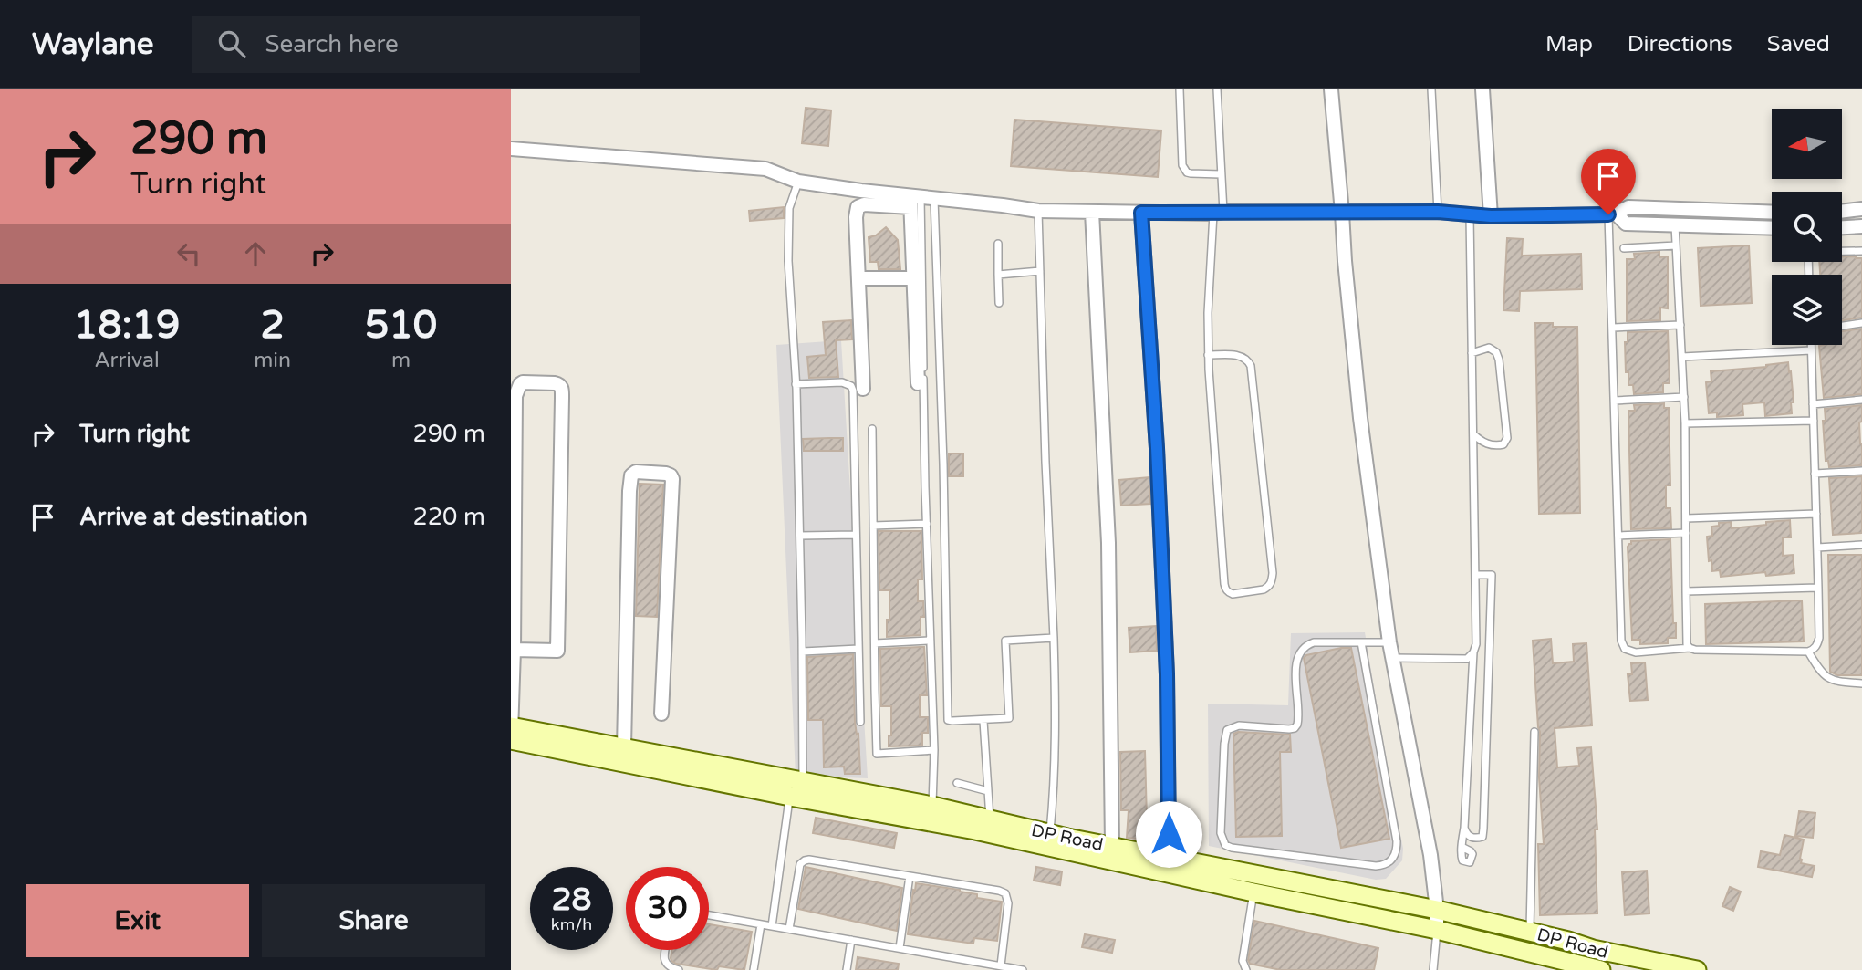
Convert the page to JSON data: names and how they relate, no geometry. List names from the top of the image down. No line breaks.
{"streets":{"street":["DP Road"]},"north":"left","page":{"header":"Waylane","search":"Search here","nav":["Map","Directions","Saved"],"turn":["290 m","Turn right"],"eta":["18:19","Arrival","2","min","510","m"],"list":[{"name":"Turn right","value":"290 m"},{"name":"Arrive at destination","value":"220 m"}],"speed":"28 km/h","limit":"30","buttons":["Exit","Share"]}}
